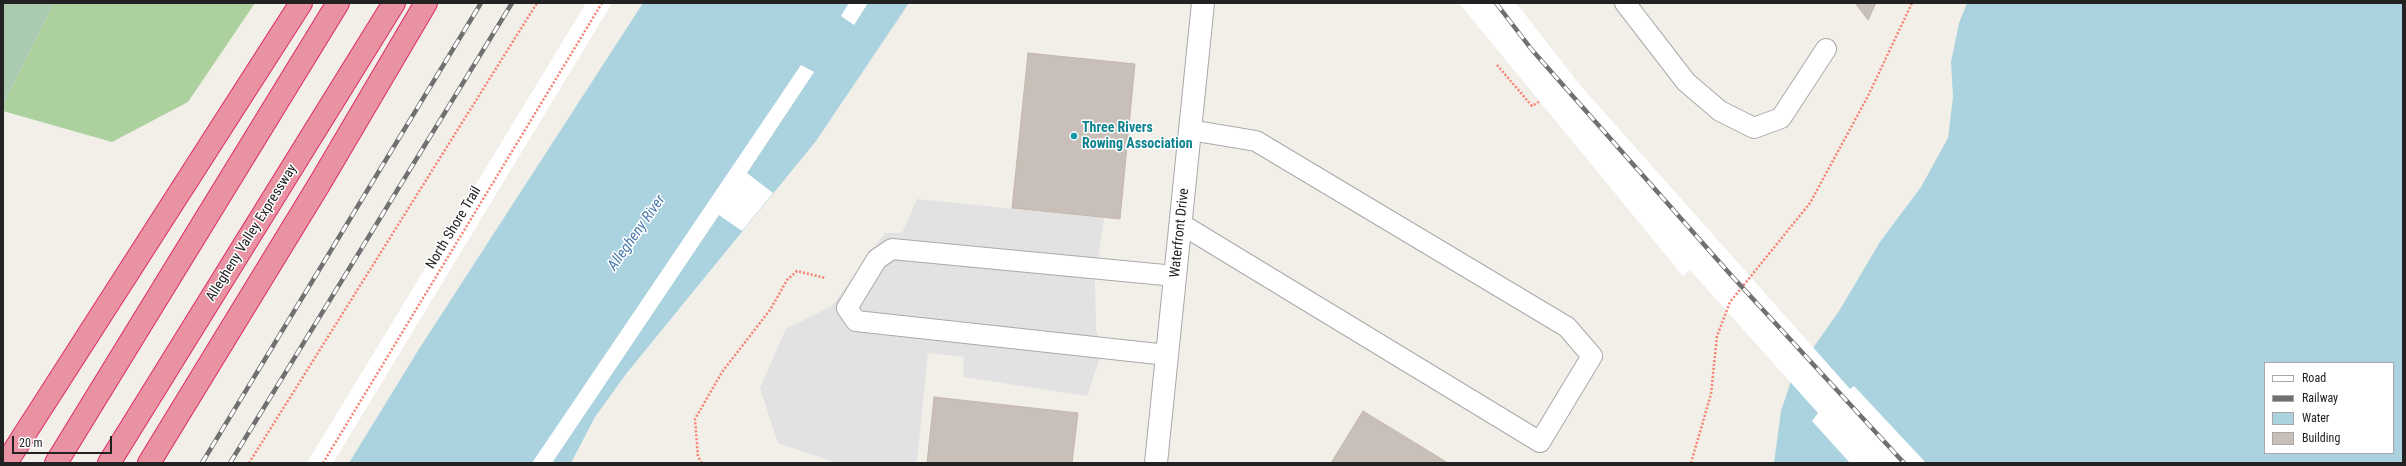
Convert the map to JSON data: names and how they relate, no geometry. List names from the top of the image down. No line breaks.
{"streets":{"highway":["Allegheny Valley Expressway"],"street":["Waterfront Drive"],"path":["North Shore Trail"]},"water":["Allegheny River"],"places":["Three Rivers Rowing Association"],"legend":["Road","Railway","Water","Building"],"scale_bar":"20 m"}
